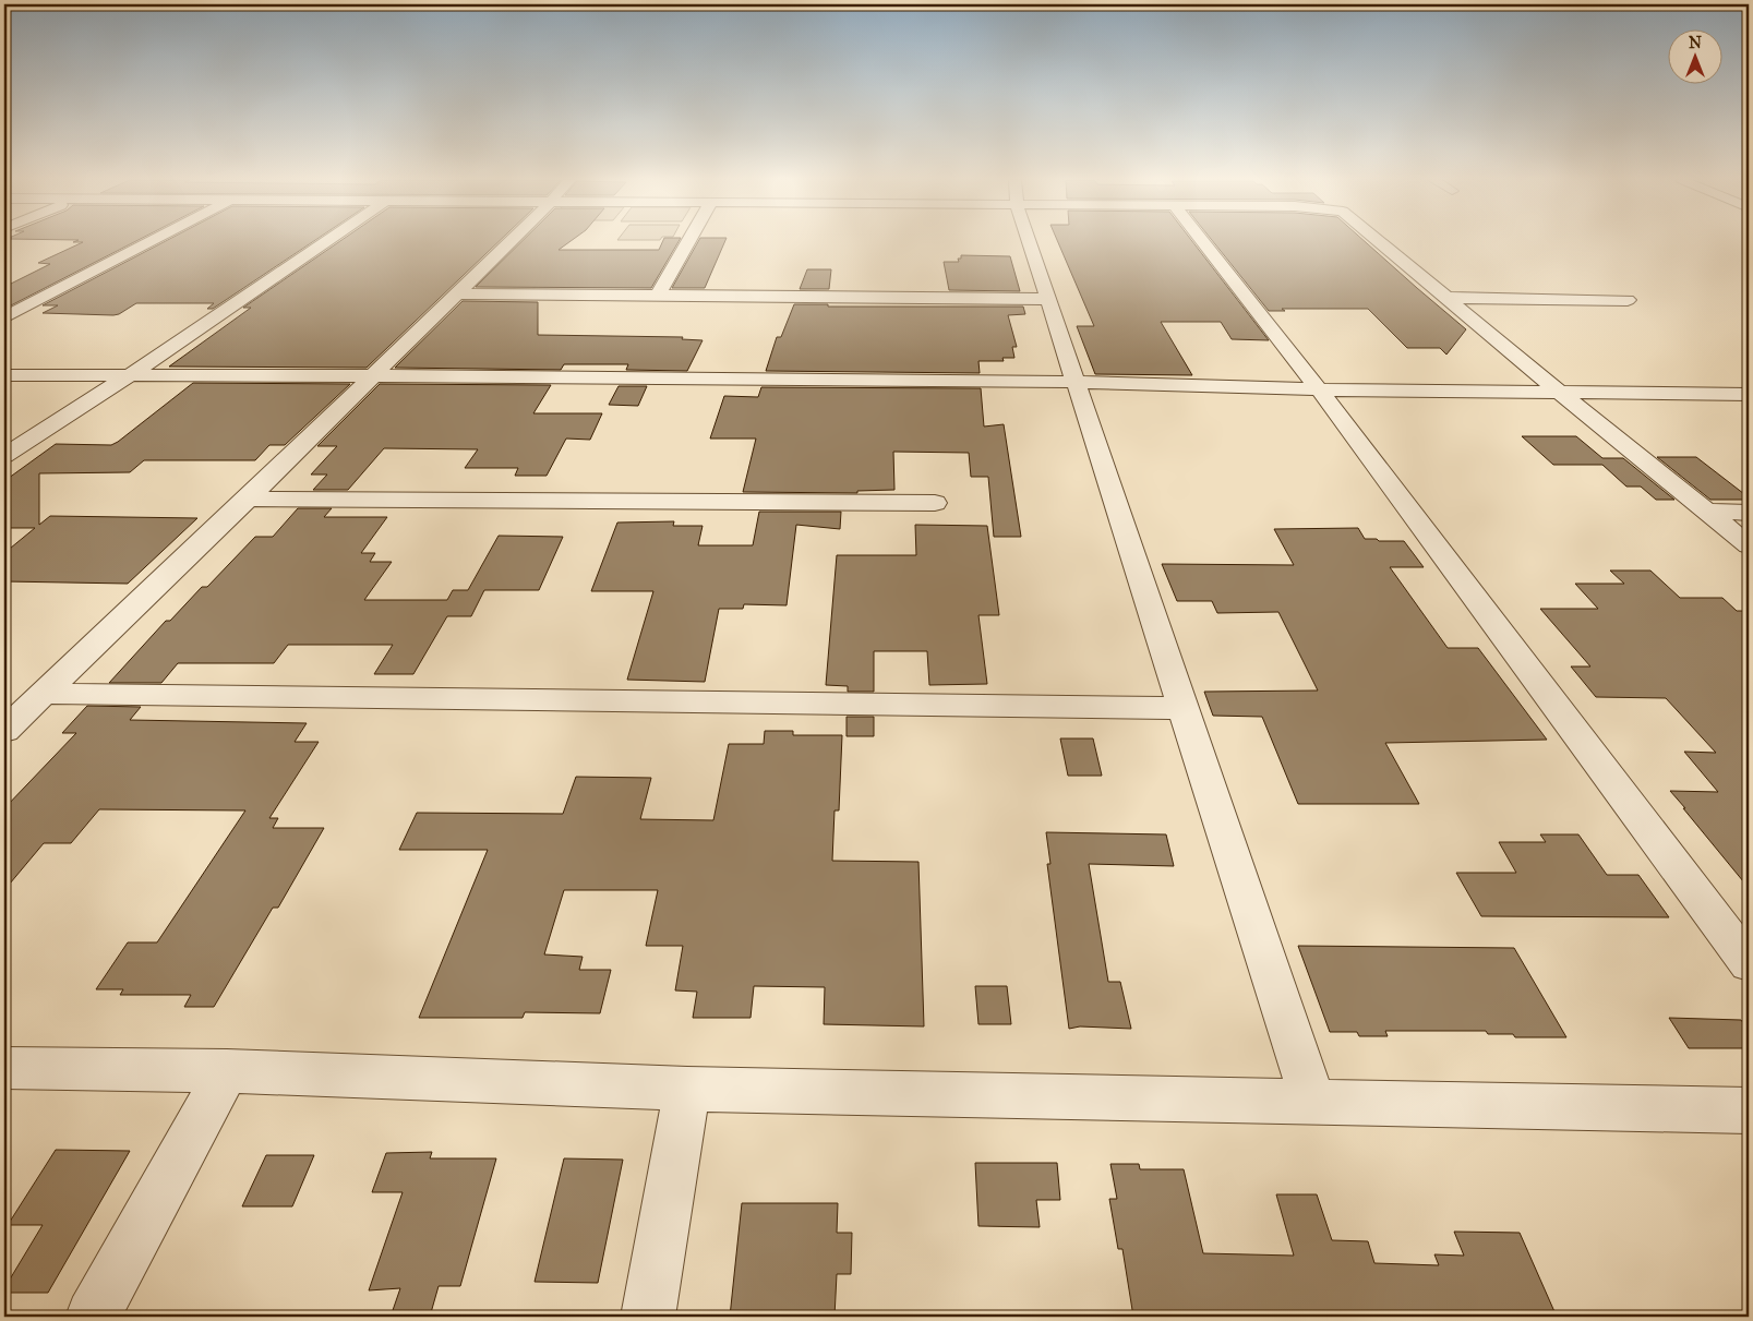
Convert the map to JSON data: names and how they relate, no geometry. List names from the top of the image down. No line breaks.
{"north":"top"}
